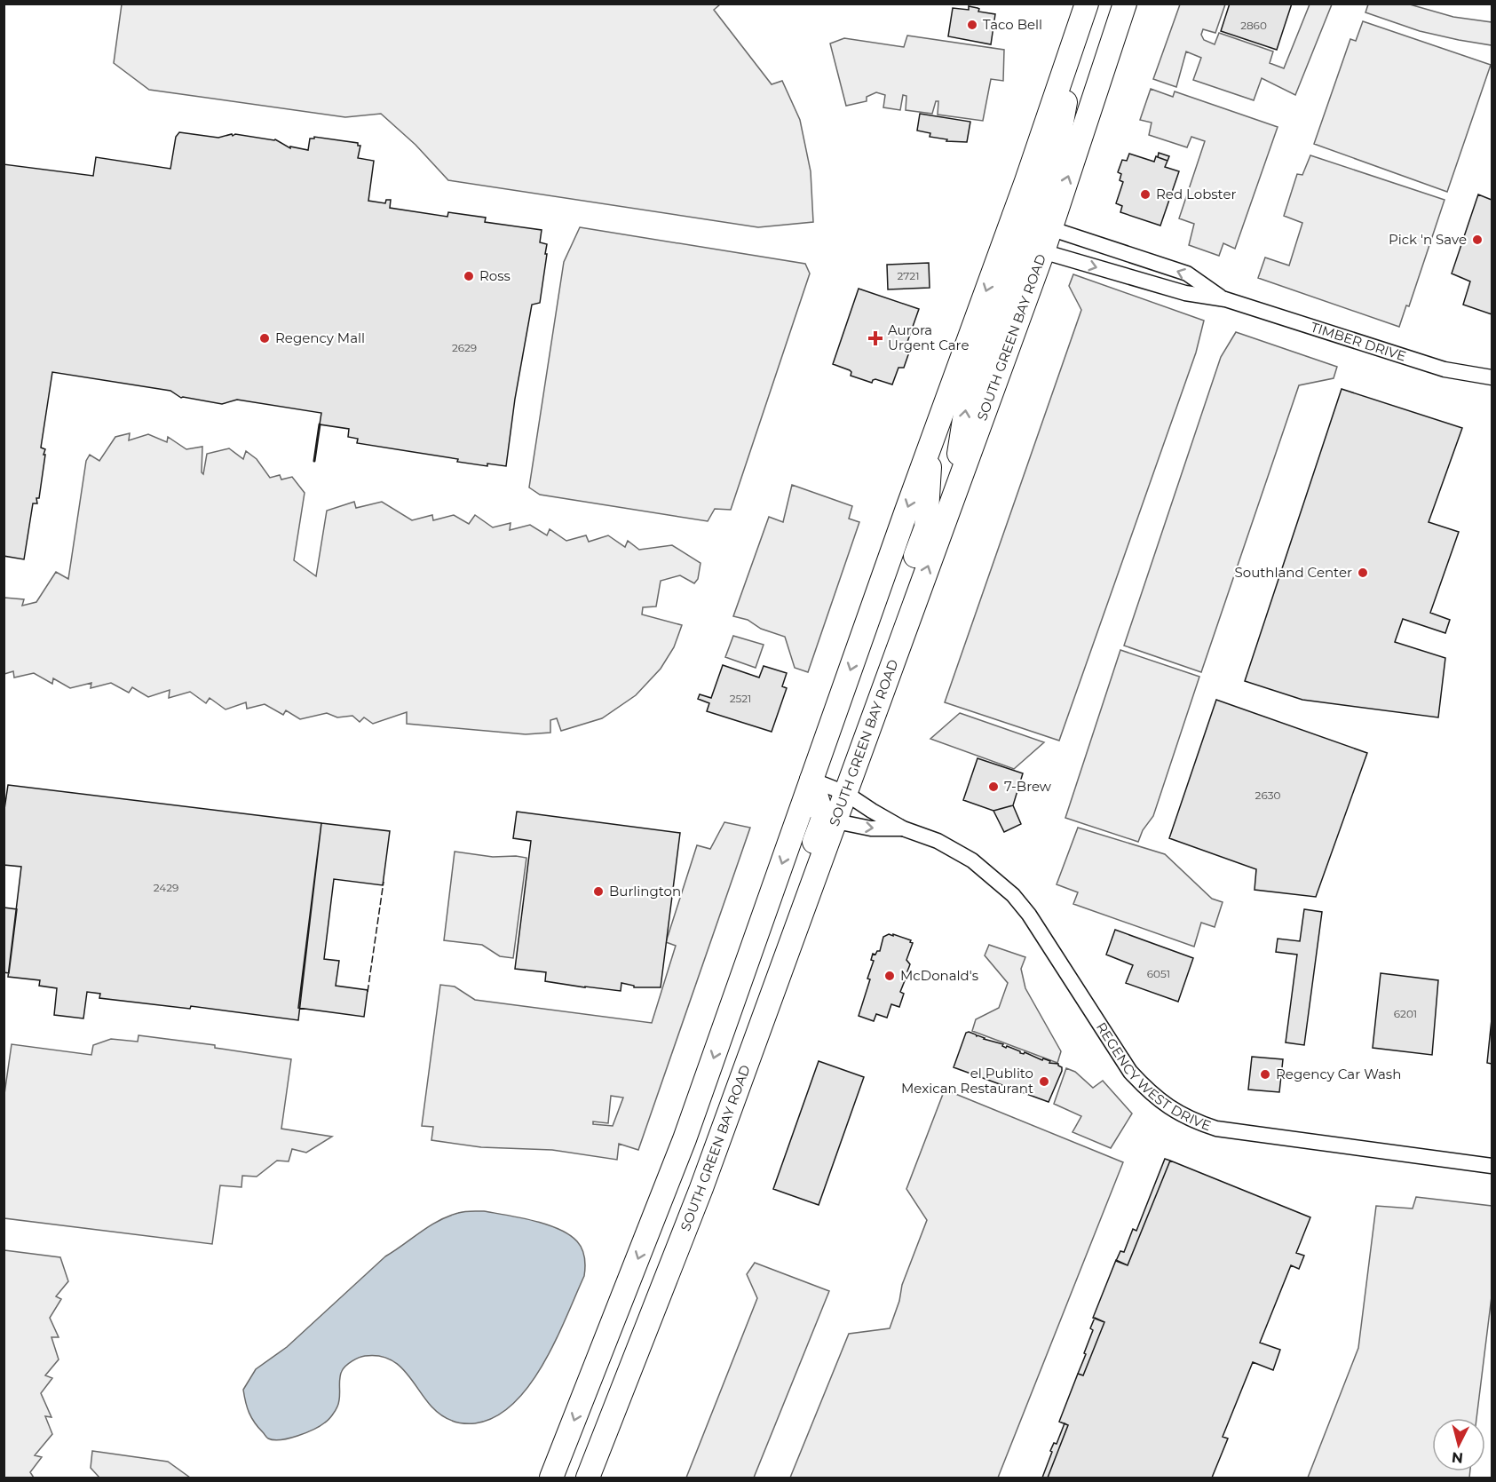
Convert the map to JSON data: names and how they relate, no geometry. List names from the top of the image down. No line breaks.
{"streets":{"main road":["SOUTH GREEN BAY ROAD"],"street":["TIMBER DRIVE","REGENCY WEST DRIVE"]},"crossings":[["SOUTH GREEN BAY ROAD","TIMBER DRIVE"],["SOUTH GREEN BAY ROAD","REGENCY WEST DRIVE"]],"places":{"other":["Taco Bell","Red Lobster","Pick 'n Save","Ross","Regency Mall","Southland Center","7-Brew","Burlington","McDonald's","Regency Car Wash","el Publito Mexican Restaurant"],"health":["Aurora Urgent Care"]},"house_numbers":["2860","2721","2629","2521","2630","2429","6051","6201"],"north":"bottom"}
